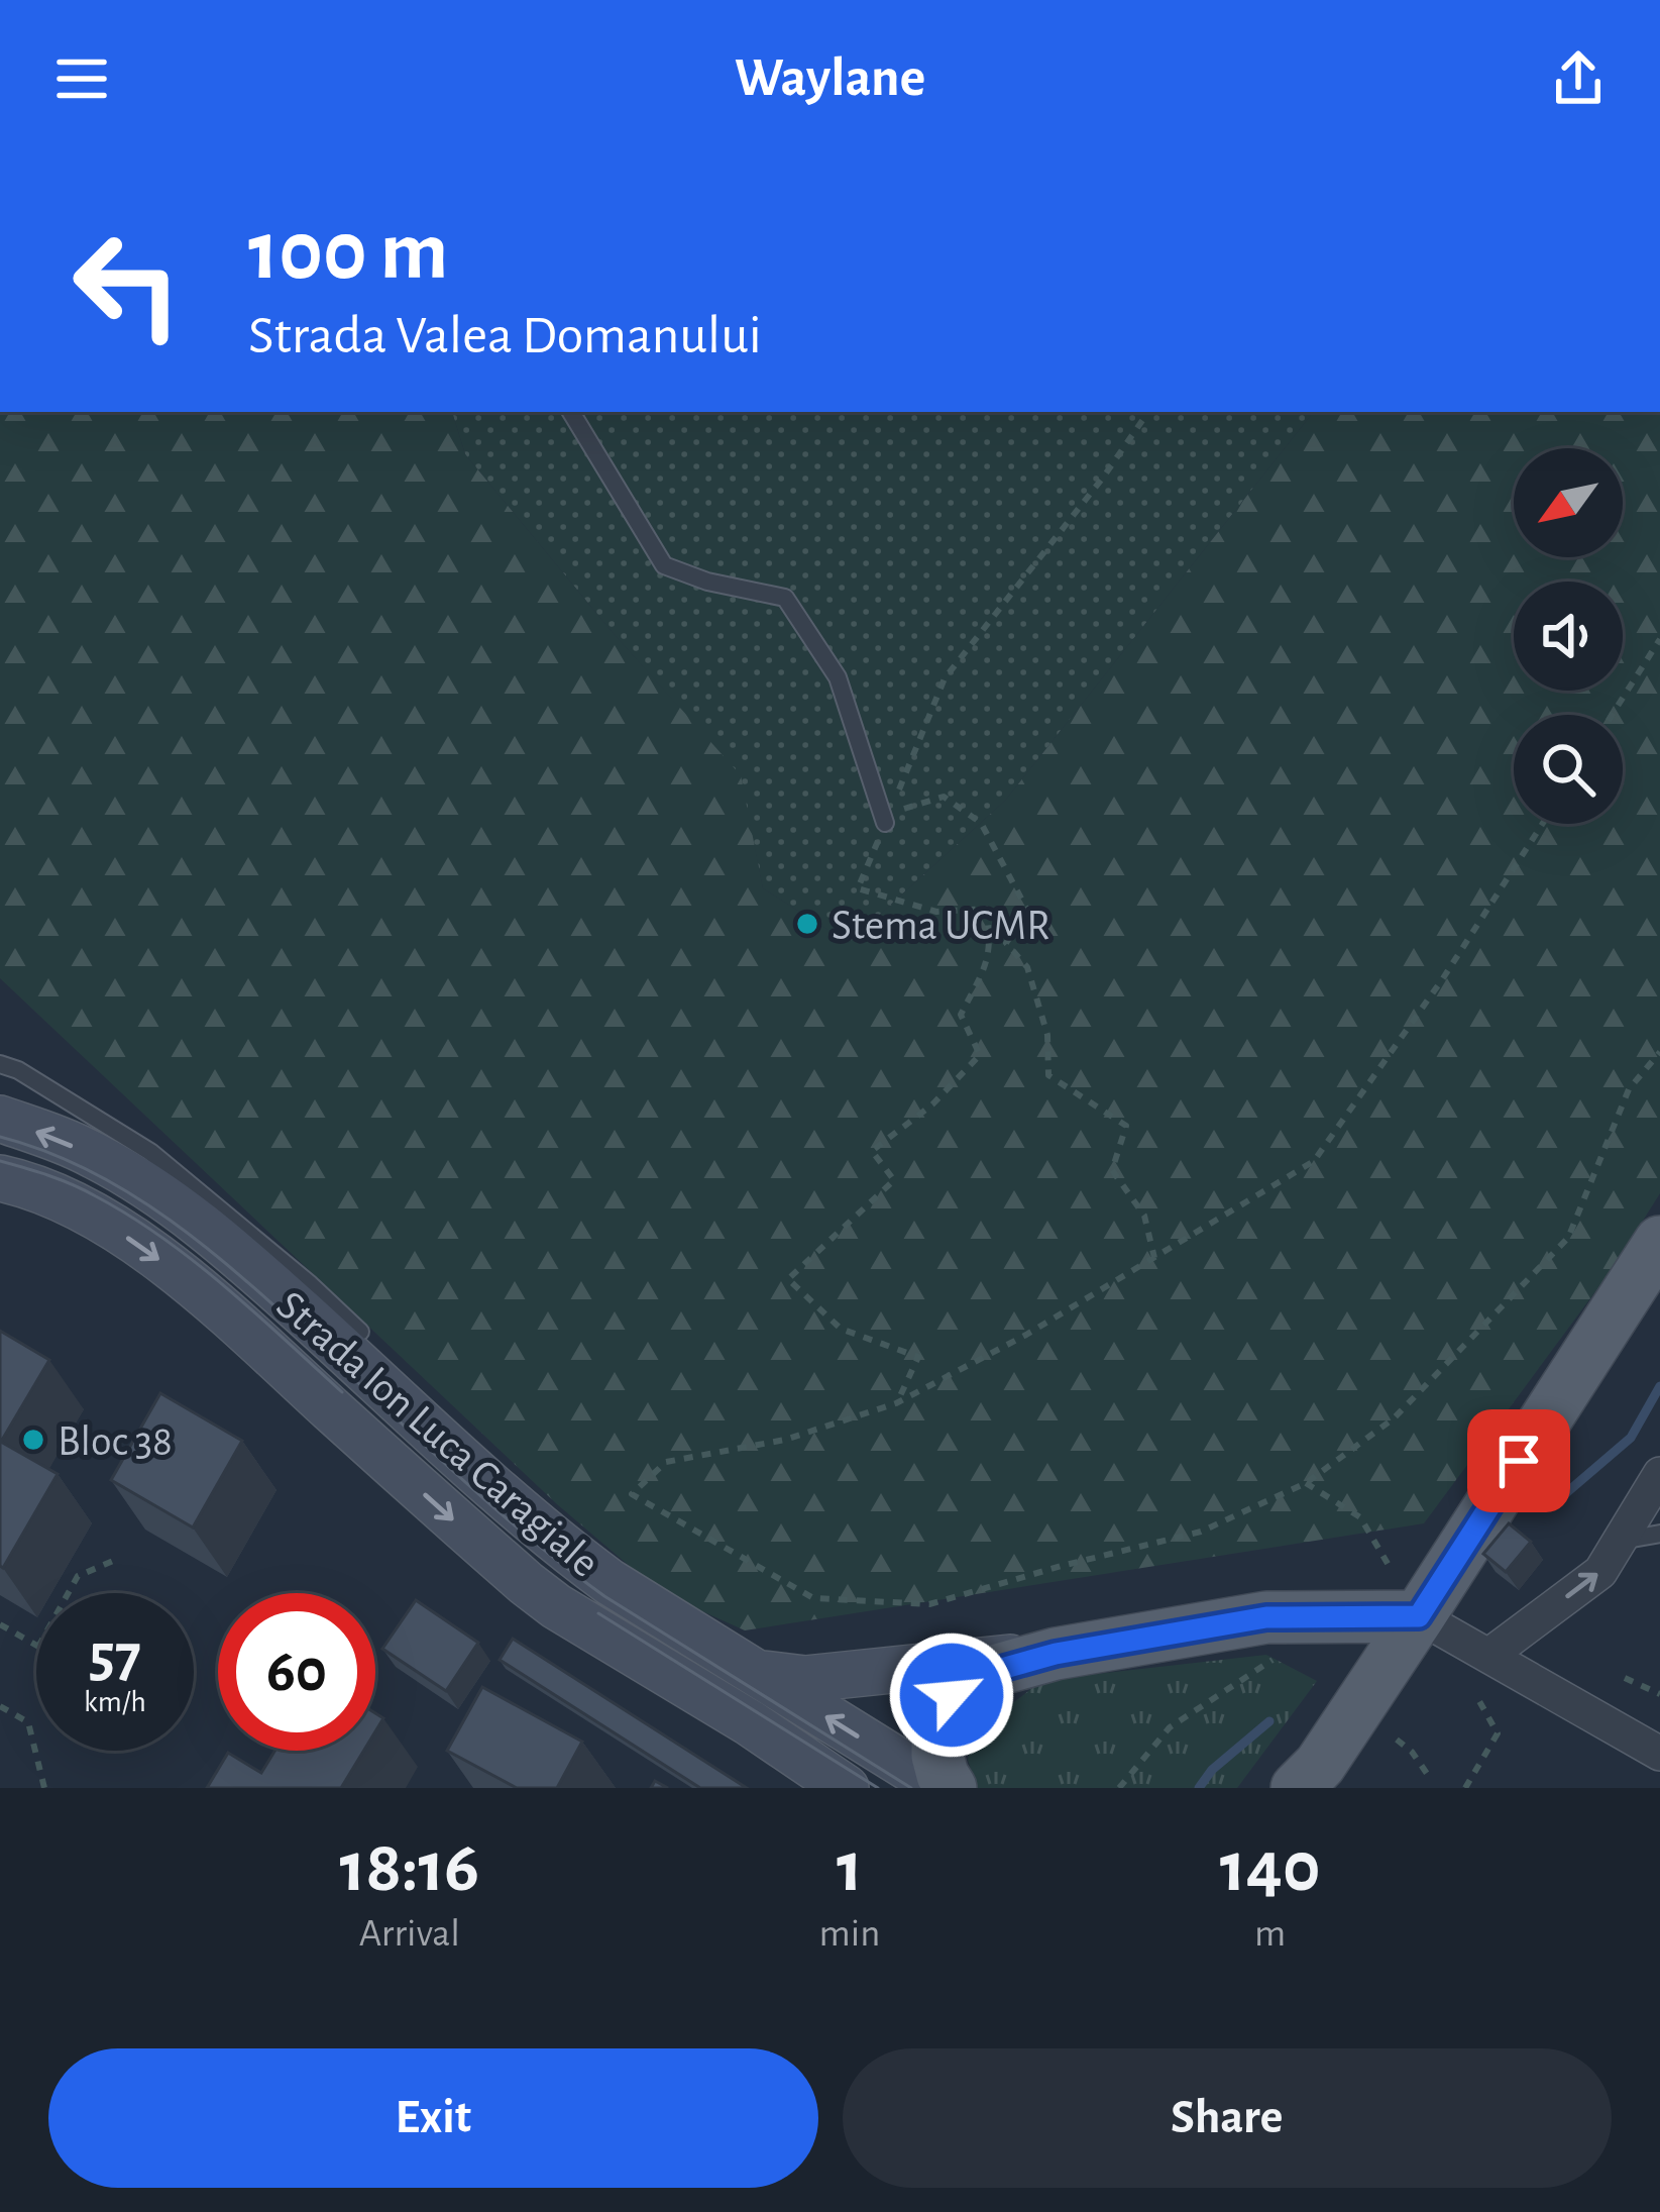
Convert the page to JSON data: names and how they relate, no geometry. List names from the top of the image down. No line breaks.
{"streets":{"main road":["Strada Ion Luca Caragiale"]},"places":["Stema UCMR","Bloc 38"],"north":"bottom left","page":{"header":"Waylane","turn":["100 m","Strada Valea Domanului"],"speed":"57 km/h","limit":"60","eta":["18:16","Arrival","1","min","140","m"],"buttons":["Exit","Share"]}}
